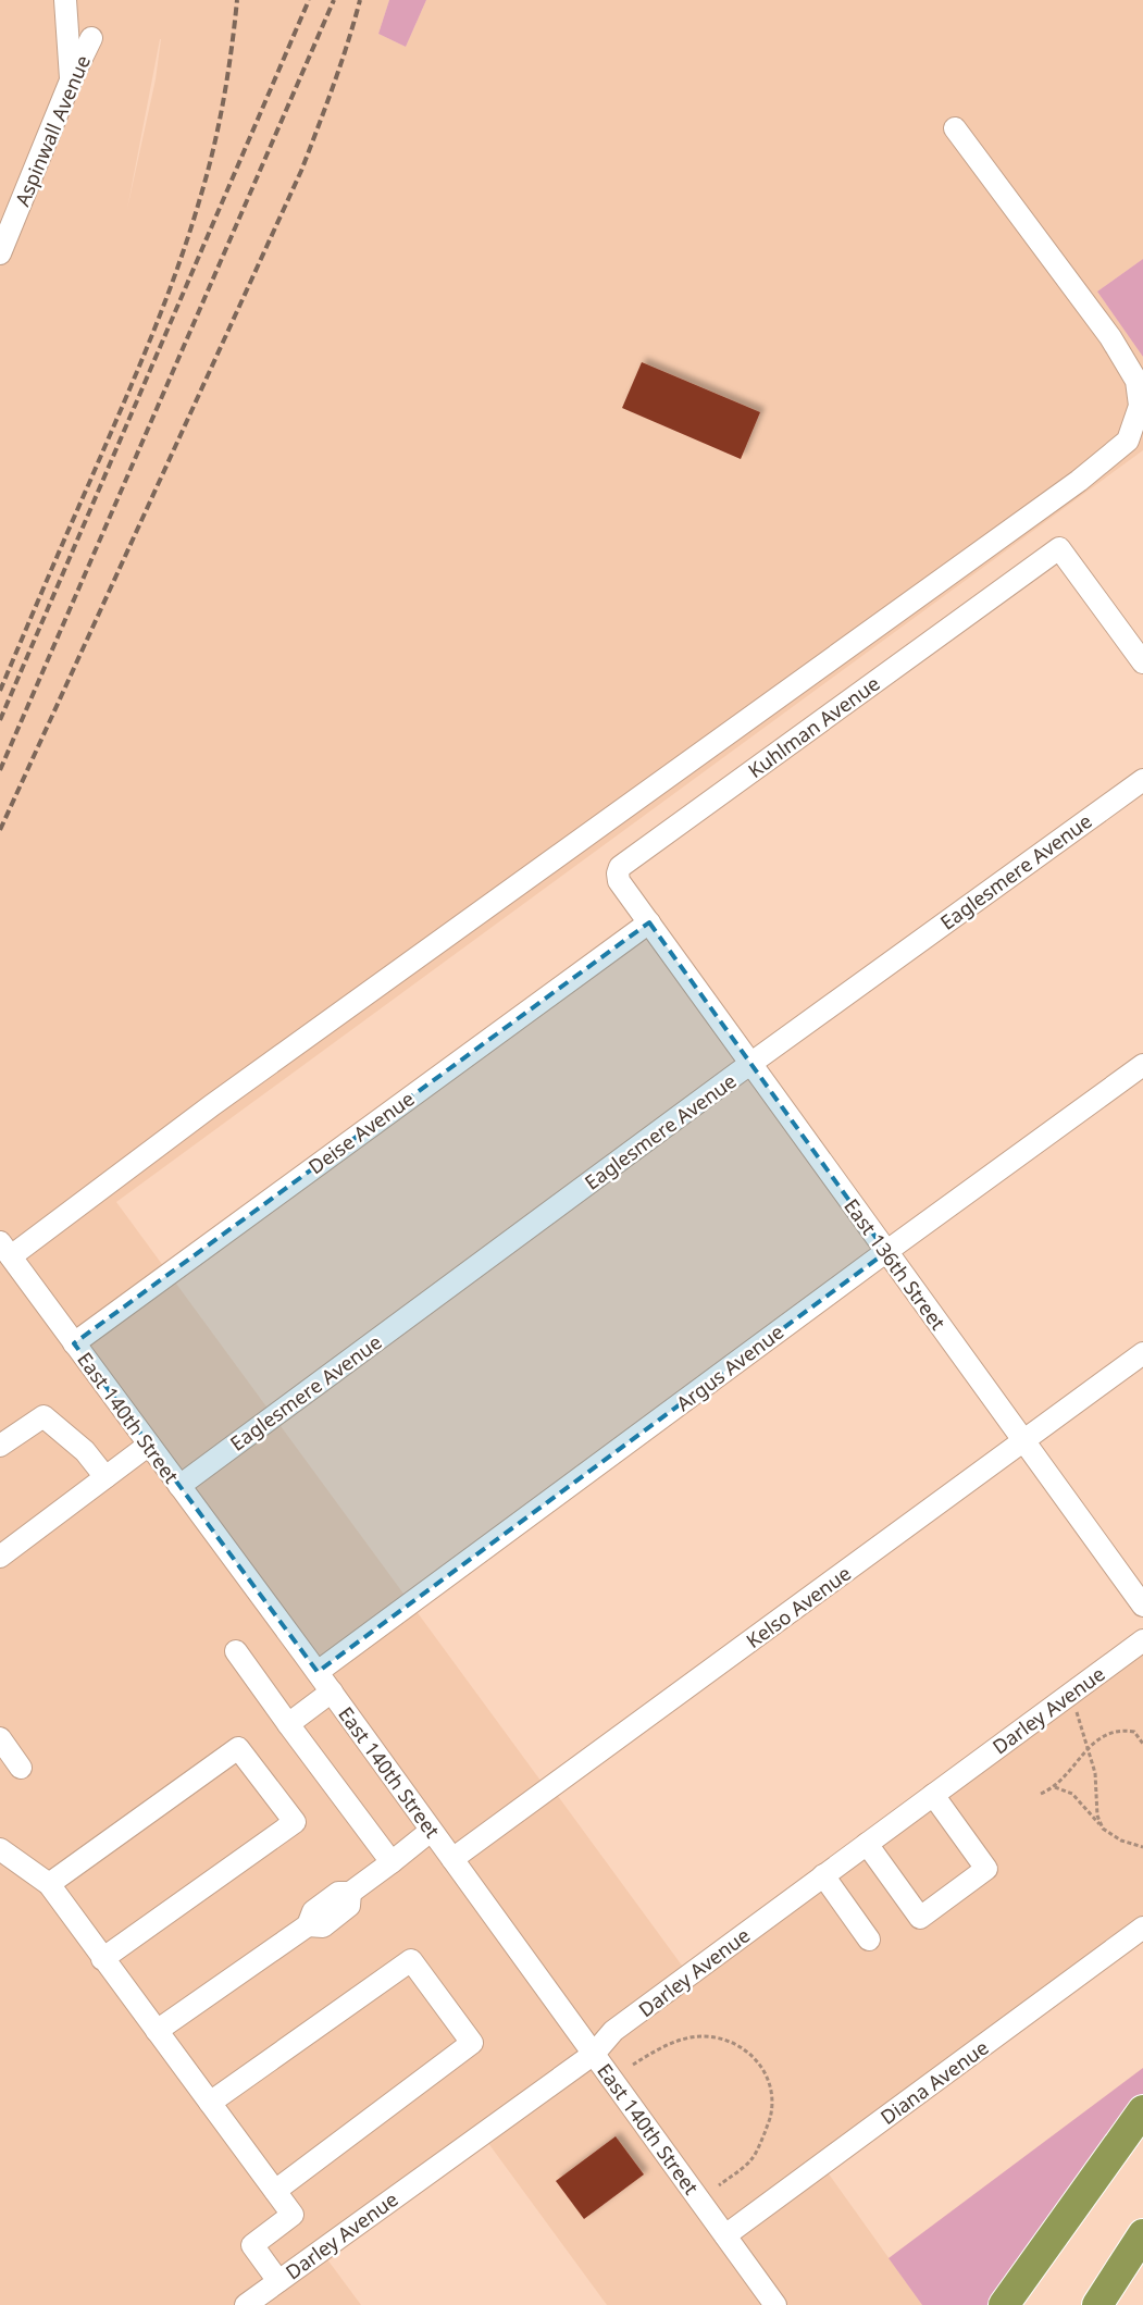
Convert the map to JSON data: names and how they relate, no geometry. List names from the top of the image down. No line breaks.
{"streets":{"street":["Aspinwall Avenue","Kuhlman Avenue","Eaglesmere Avenue","Deise Avenue","East 136th Street","Argus Avenue","East 140th Street","Kelso Avenue","Darley Avenue","Diana Avenue"]},"crossings":[["Kuhlman Avenue","Deise Avenue"],["Kuhlman Avenue","East 136th Street"],["Eaglesmere Avenue","East 136th Street"],["Eaglesmere Avenue","East 140th Street"],["Deise Avenue","East 136th Street"],["Deise Avenue","East 140th Street"],["East 136th Street","Argus Avenue"],["East 136th Street","Kelso Avenue"],["Argus Avenue","East 140th Street"],["East 140th Street","Kelso Avenue"],["East 140th Street","Darley Avenue"],["East 140th Street","Diana Avenue"]]}
